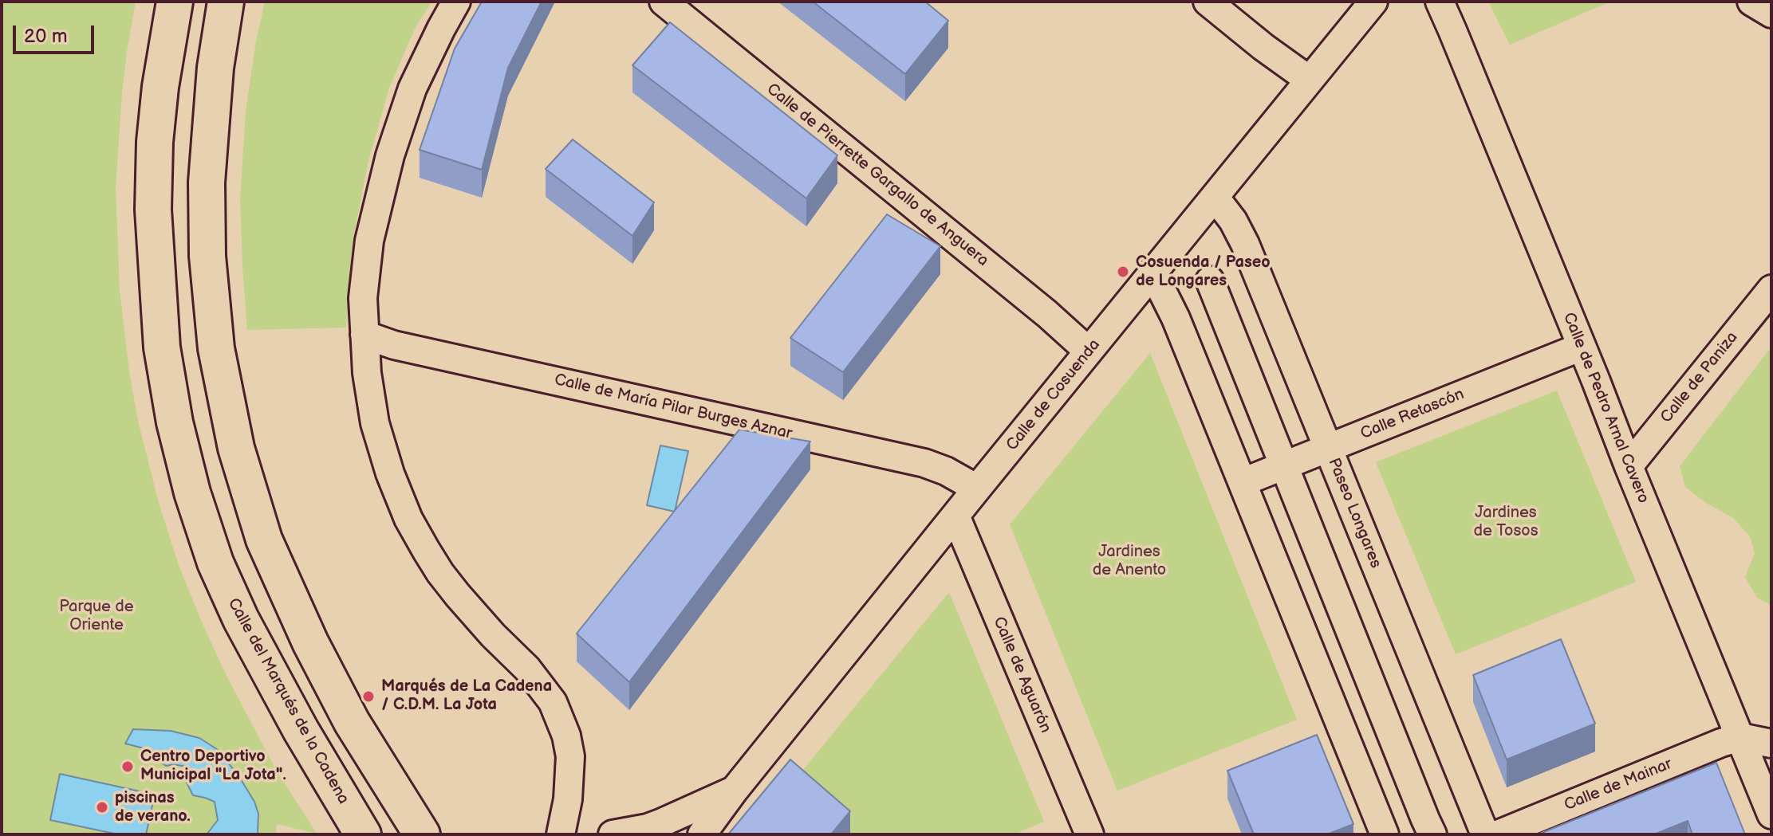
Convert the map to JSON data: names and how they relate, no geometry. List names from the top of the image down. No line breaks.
{"streets":{"main road":["Calle del Marqués de la Cadena"],"street":["Calle de Pierrette Gargallo de Anguera","Calle de Paniza","Calle de Cosuenda","Calle de María Pilar Burges Aznar","Calle de Pedro Arnal Cavero","Calle Retascón","Paseo Longares","Calle de Aguarón","Calle de Mainar"]},"crossings":[["Calle de Pierrette Gargallo de Anguera","Calle de Cosuenda"],["Calle de Paniza","Calle de Pedro Arnal Cavero"],["Calle de Cosuenda","Calle de María Pilar Burges Aznar"],["Calle de Cosuenda","Paseo Longares"],["Calle de Cosuenda","Calle de Aguarón"],["Calle de Pedro Arnal Cavero","Calle Retascón"],["Calle de Pedro Arnal Cavero","Calle de Mainar"],["Calle Retascón","Paseo Longares"]],"parks":["Jardines de Tosos","Jardines de Anento","Parque de Oriente"],"places":["Cosuenda / Paseo de Longares","Marqués de La Cadena / C.D.M. La Jota","Centro Deportivo Municipal \"La Jota\".","piscinas de verano."],"scale_bar":"20 m"}
